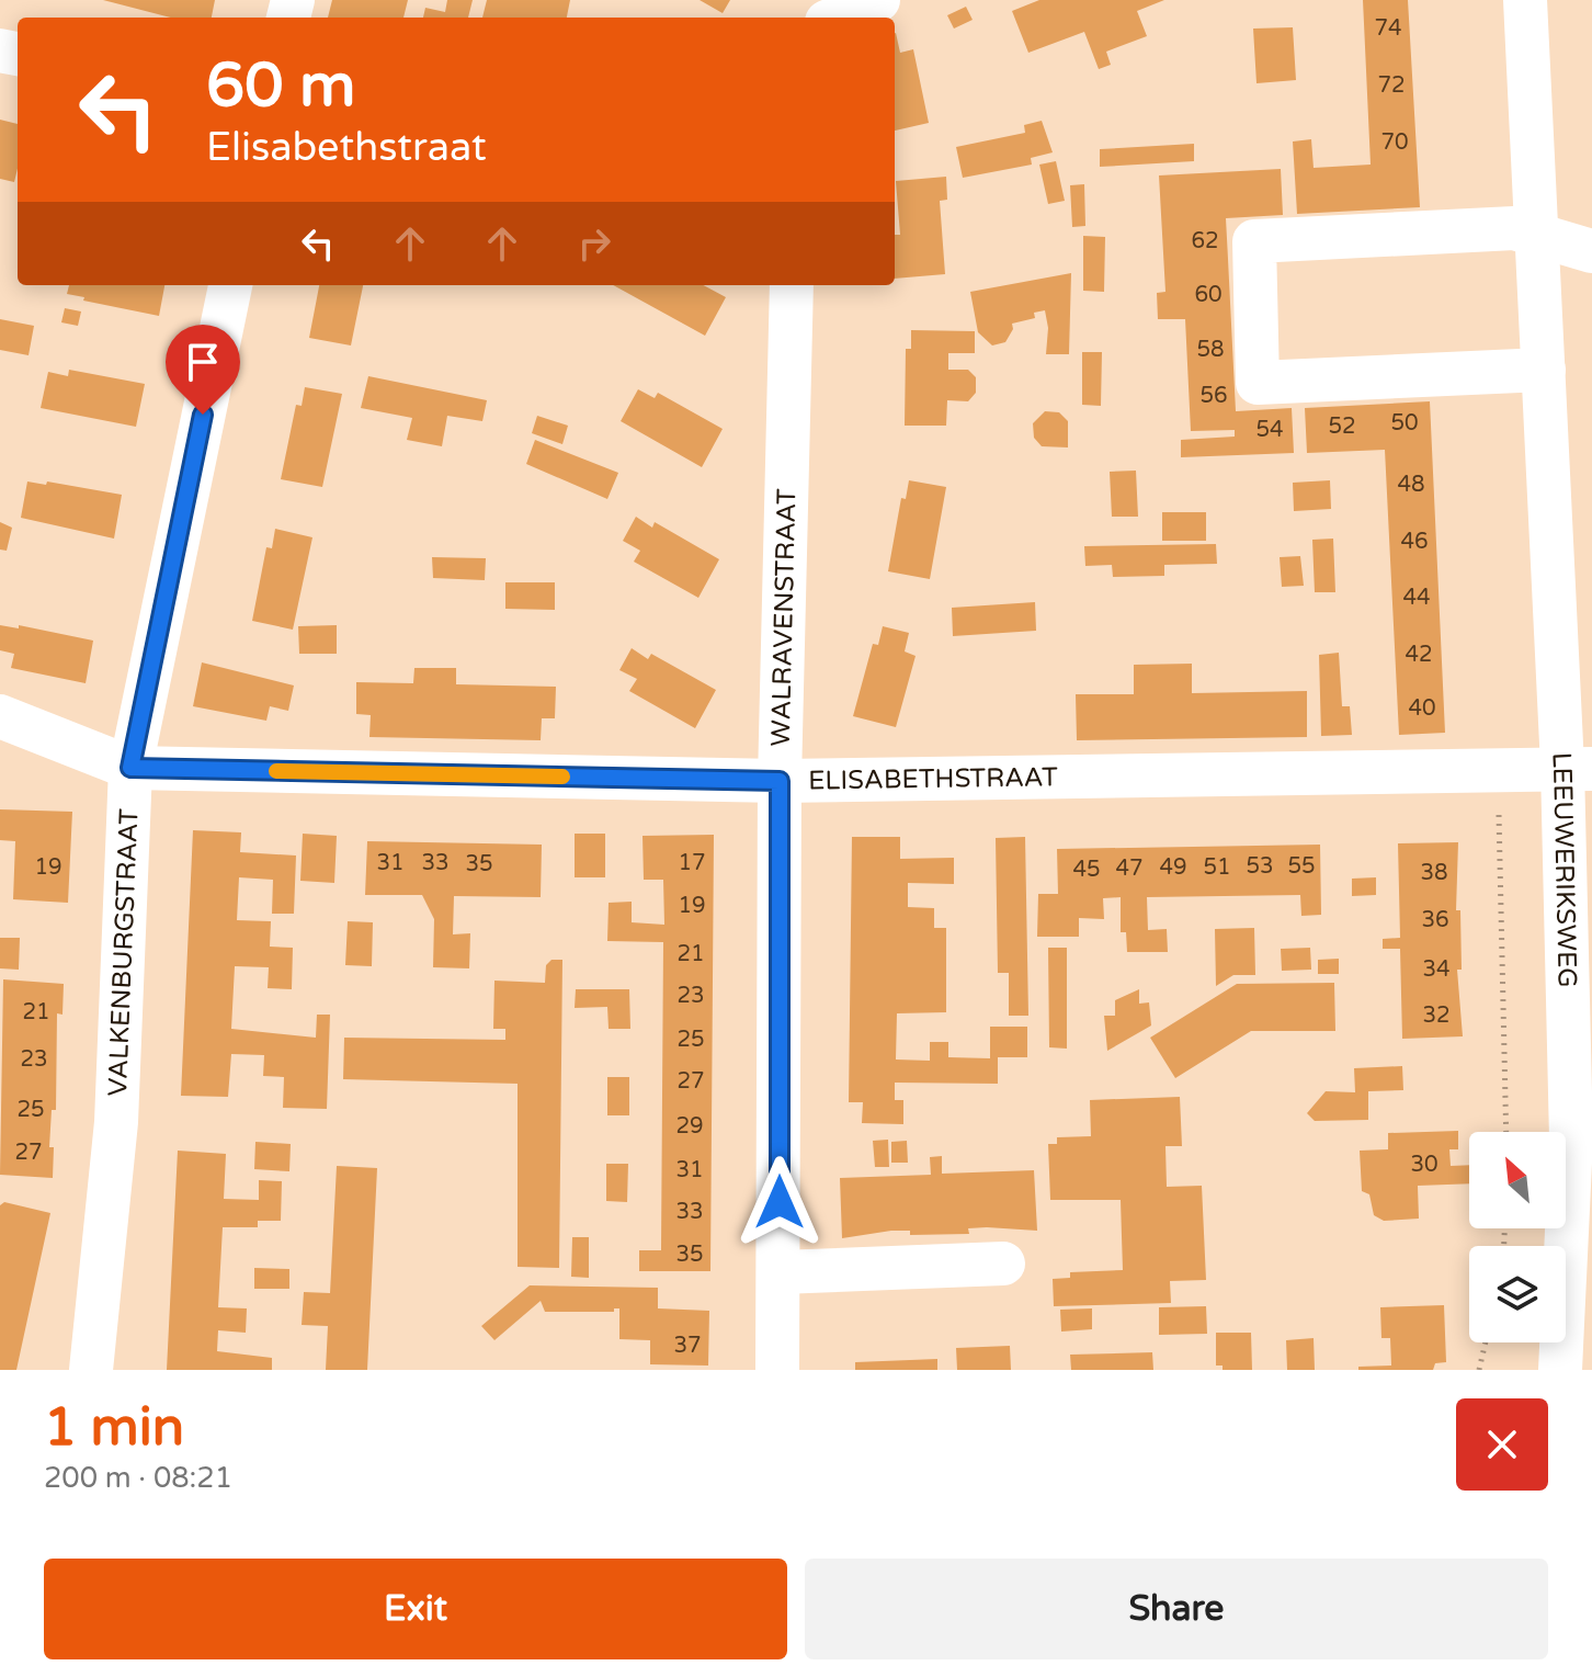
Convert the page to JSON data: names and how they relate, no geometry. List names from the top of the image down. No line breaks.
{"streets":{"street":["WALRAVENSTRAAT","ELISABETHSTRAAT","LEEUWERIKSWEG","VALKENBURGSTRAAT"]},"crossings":[["WALRAVENSTRAAT","ELISABETHSTRAAT"],["ELISABETHSTRAAT","LEEUWERIKSWEG"],["ELISABETHSTRAAT","VALKENBURGSTRAAT"]],"house_numbers":["74","72","70","62","60","58","56","50","52","54","48","46","44","42","40","31","33","17","35","53","55","19","49","51","47","45","38","19","36","21","34","23","21","32","25","23","27","25","29","27","30","31","33","35","37"],"north":"top left","page":{"turn":["60 m","Elisabethstraat"],"heading":["1 min","200 m · 08:21"],"buttons":["Exit","Share"]}}
